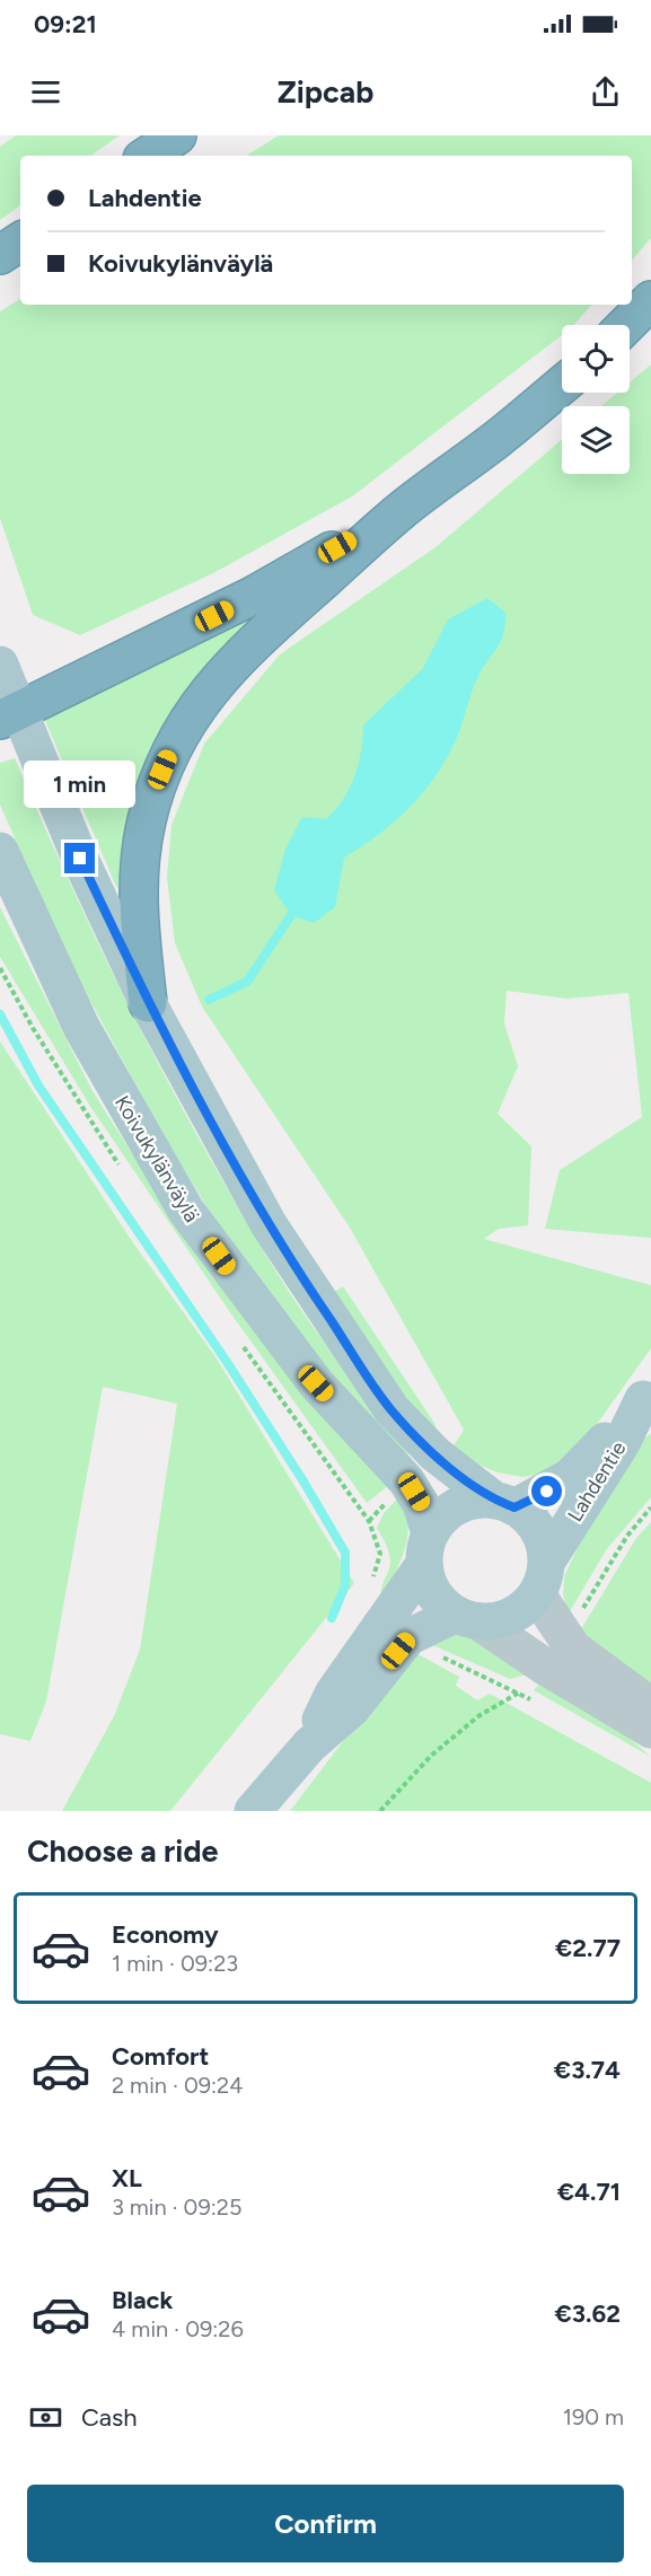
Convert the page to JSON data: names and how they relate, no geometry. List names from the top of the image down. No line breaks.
{"streets":{"main road":["Koivukylänväylä","Lahdentie"]},"crossings":[["Koivukylänväylä","Lahdentie"]],"page":{"status":"09:21","header":"Zipcab","banner":["Lahdentie","Koivukylänväylä"],"bubble":"1 min","heading":"Choose a ride","list":[{"name":"Economy","note":"1 min · 09:23","value":"€2.77"},{"name":"Comfort","note":"2 min · 09:24","value":"€3.74"},{"name":"XL","note":"3 min · 09:25","value":"€4.71"},{"name":"Black","note":"4 min · 09:26","value":"€3.62"}],"pay":["Cash","190 m"],"buttons":"Confirm"}}
